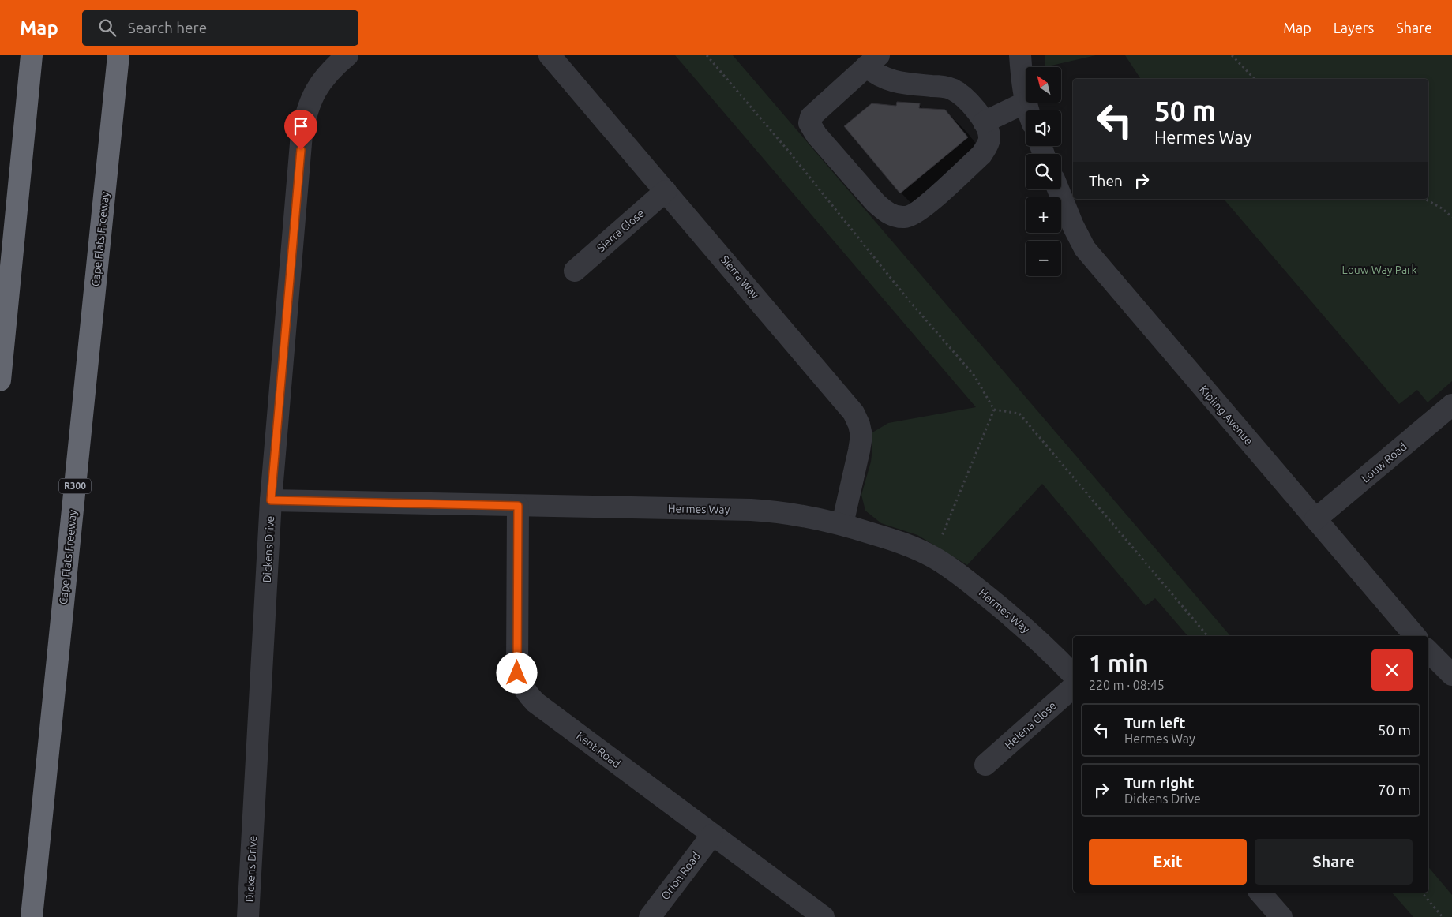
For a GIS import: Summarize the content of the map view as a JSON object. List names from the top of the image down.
{
  "streets": {
    "highway": ["Cape Flats Freeway", "R300"],
    "street": [
      "Sierra Close",
      "Sierra Way",
      "Kipling Avenue",
      "Louw Road",
      "Hermes Way",
      "Dickens Drive",
      "Helena Close",
      "Kent Road",
      "Orion Road"
    ]
  },
  "crossings": [
    ["Sierra Close", "Sierra Way"],
    ["Sierra Way", "Hermes Way"],
    ["Kipling Avenue", "Louw Road"],
    ["Hermes Way", "Dickens Drive"],
    ["Hermes Way", "Kent Road"],
    ["Kent Road", "Orion Road"]
  ],
  "parks": ["Louw Way Park"],
  "north": "top left",
  "page": {
    "header": "Map",
    "search": "Search here",
    "nav": ["Map", "Layers", "Share"],
    "map_buttons": ["+", "−"],
    "turn": ["50 m", "Hermes Way"],
    "then": "Then",
    "heading": ["1 min", "220 m · 08:45"],
    "list": [
      {
        "name": "Turn left",
        "note": "Hermes Way",
        "value": "50 m"
      },
      {
        "name": "Turn right",
        "note": "Dickens Drive",
        "value": "70 m"
      }
    ],
    "buttons": ["Exit", "Share"]
  }
}
